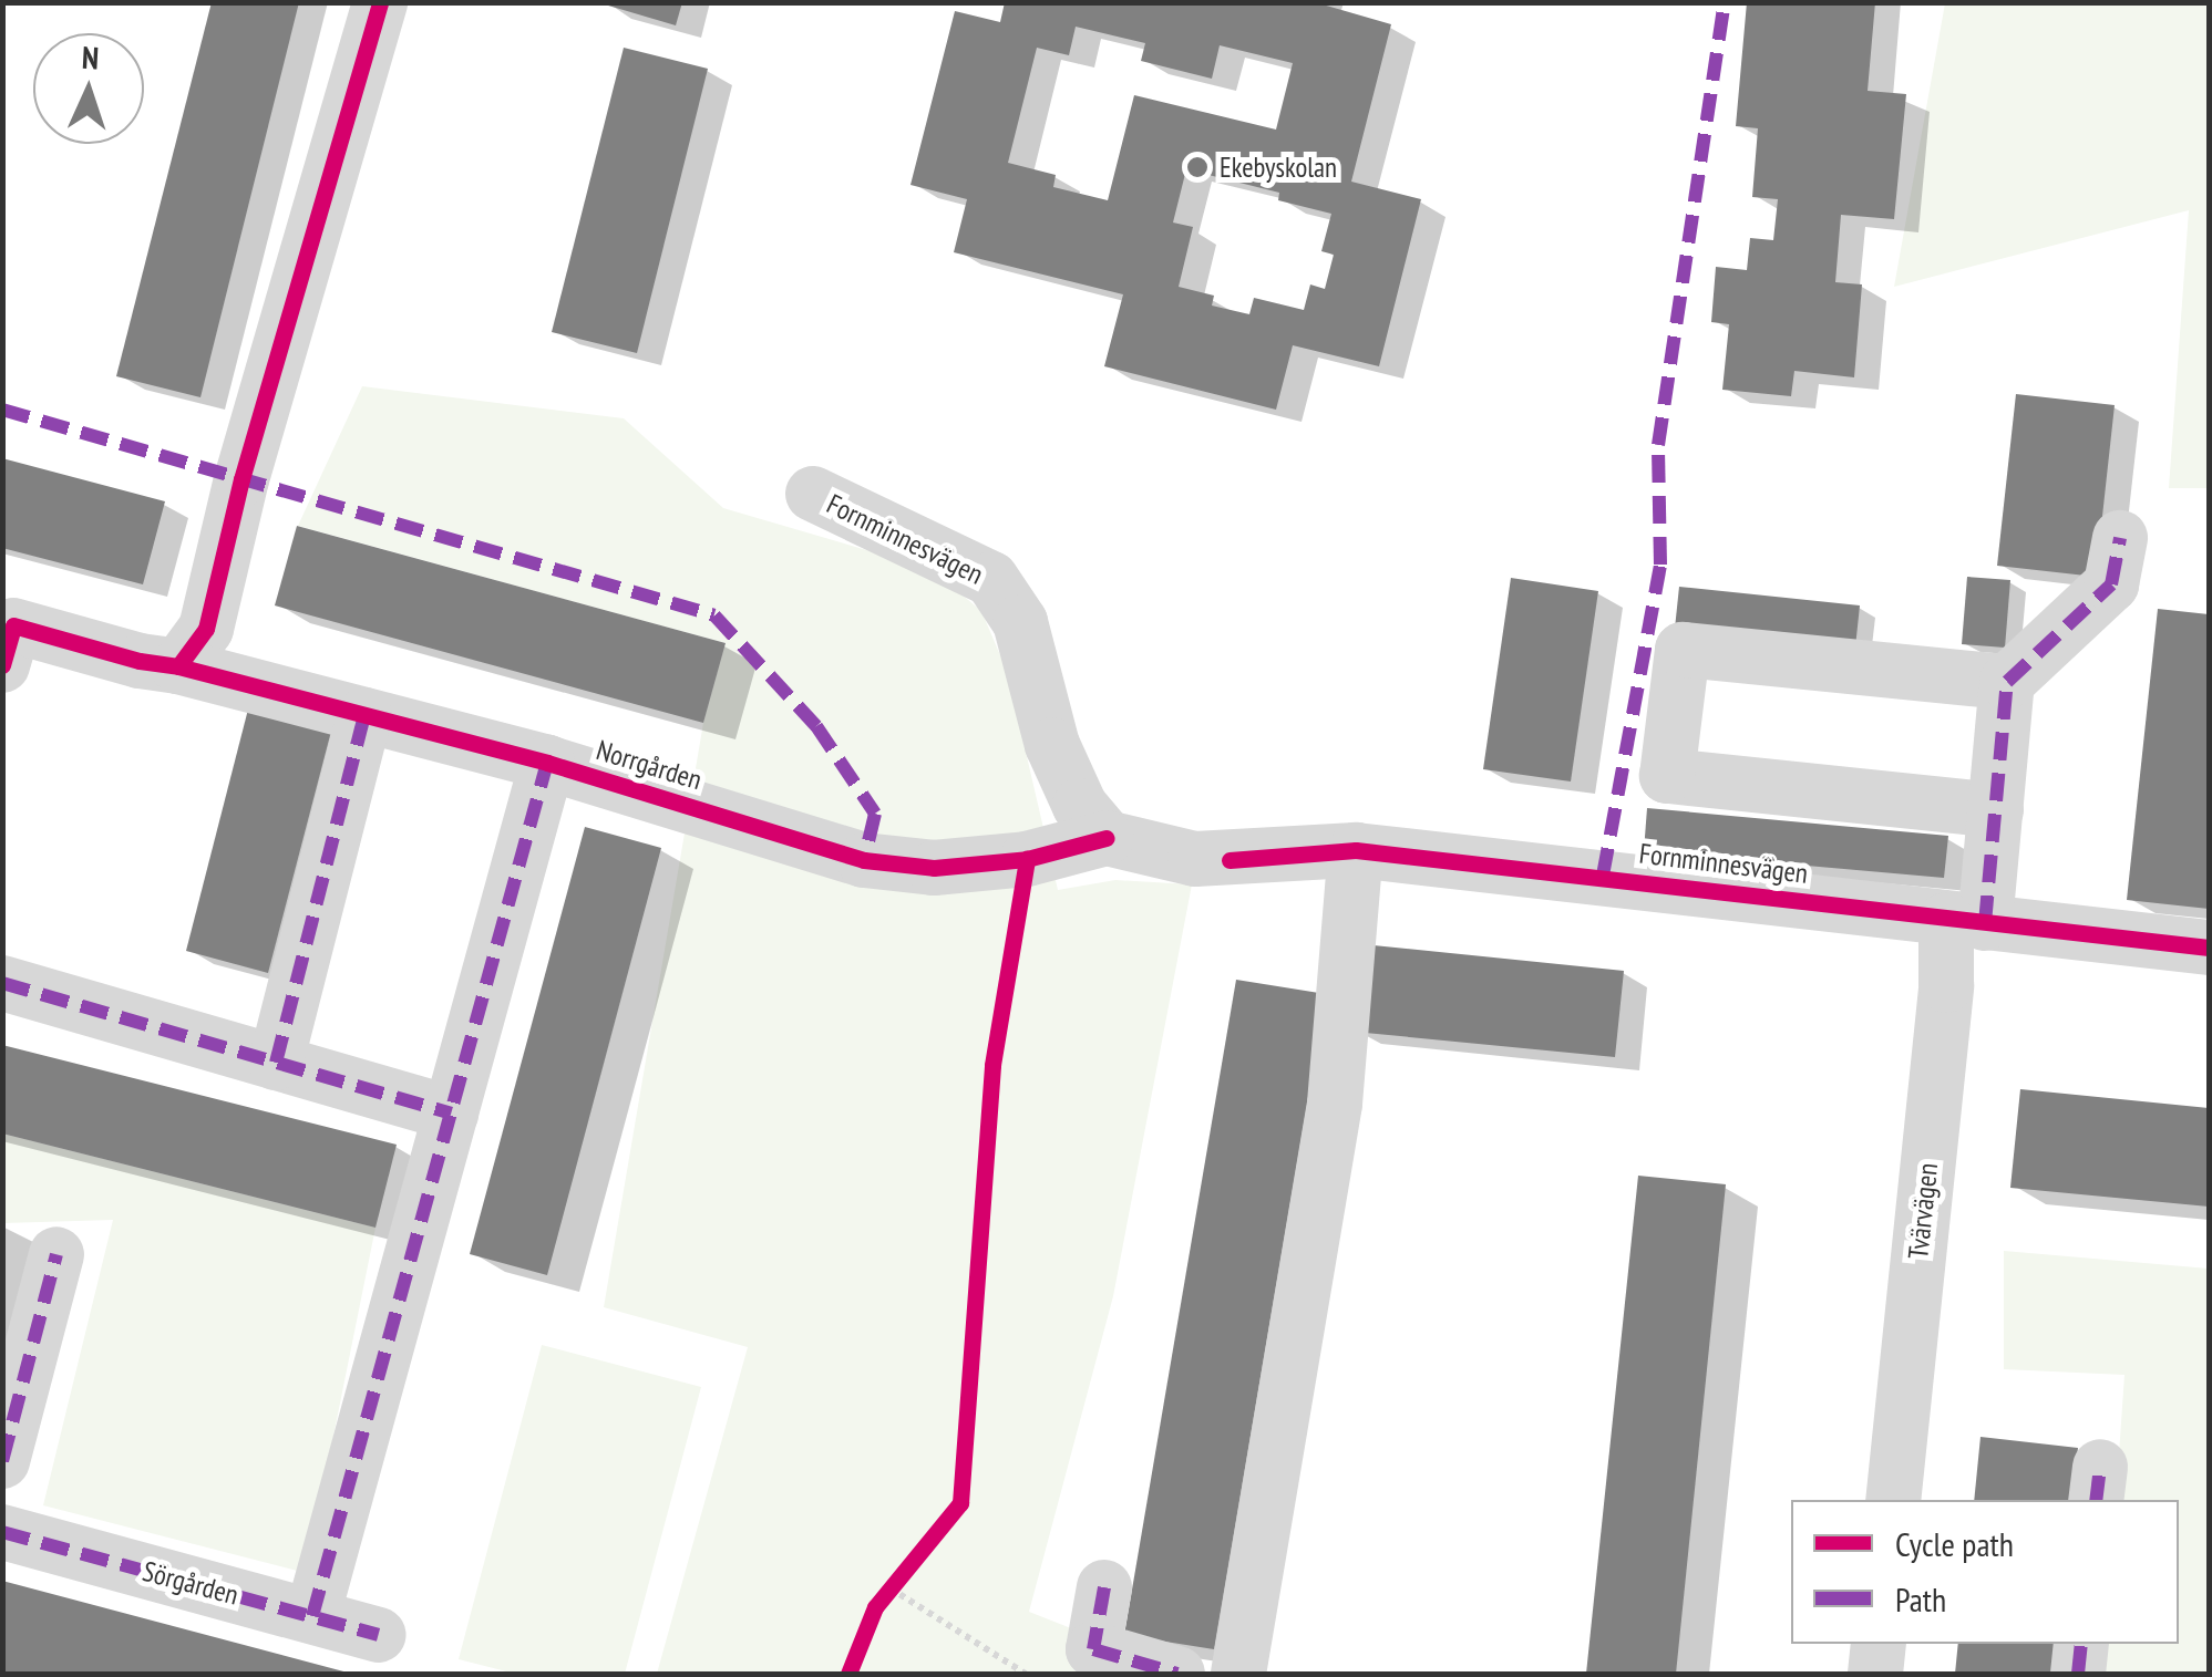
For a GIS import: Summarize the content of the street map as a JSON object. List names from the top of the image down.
{
  "streets": {
    "street": [
      "Fornminnesvägen",
      "Norrgården",
      "Tvärvägen",
      "Sörgården"
    ]
  },
  "crossings": [
    ["Fornminnesvägen", "Norrgården"],
    ["Fornminnesvägen", "Tvärvägen"]
  ],
  "places": ["Ekebyskolan"],
  "legend": ["Cycle path", "Path"],
  "north": "top"
}
